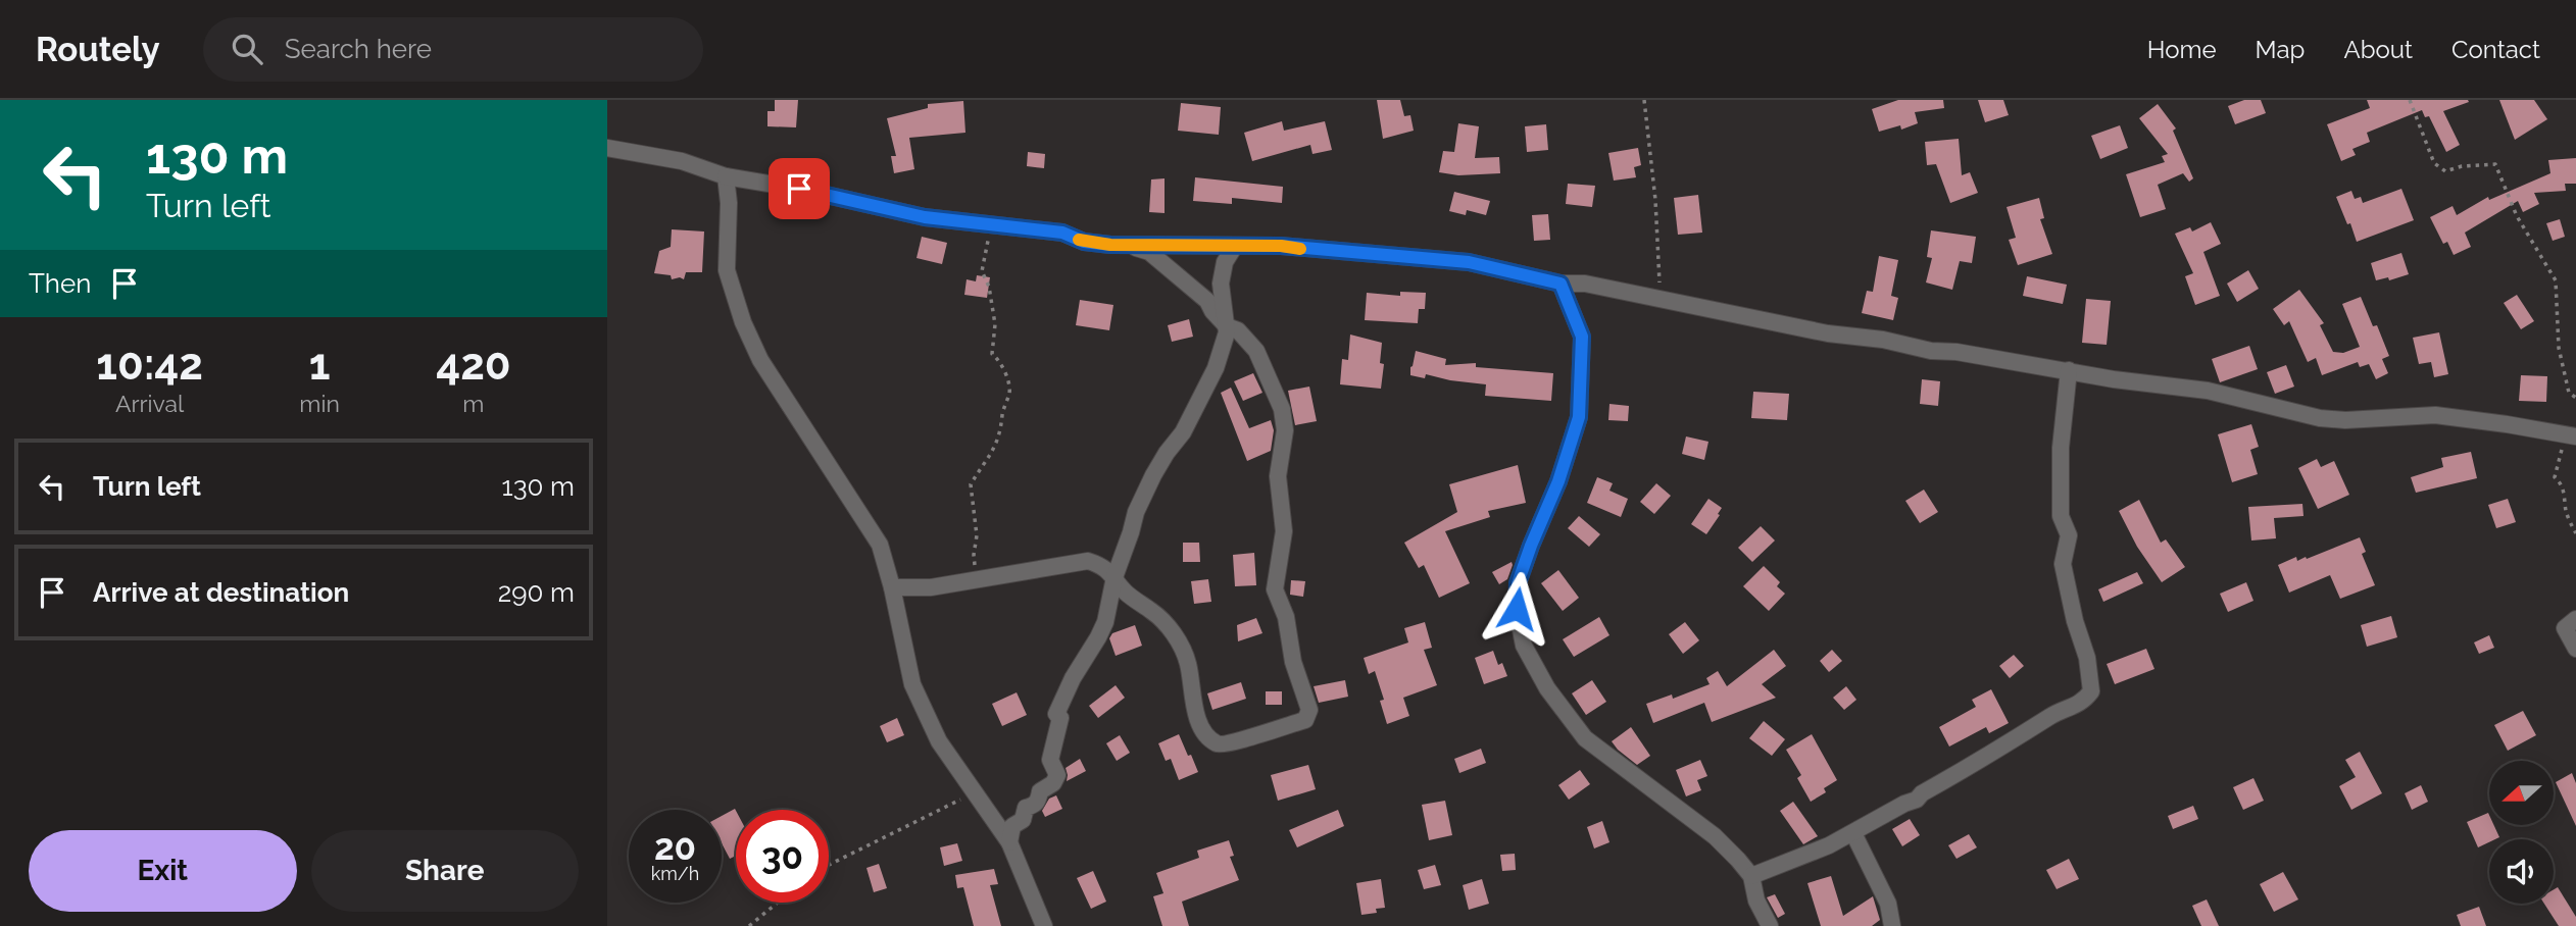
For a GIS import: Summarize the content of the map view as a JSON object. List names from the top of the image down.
{
  "north": "left",
  "page": {
    "header": "Routely",
    "search": "Search here",
    "nav": [
      "Home",
      "Map",
      "About",
      "Contact"
    ],
    "turn": ["130 m", "Turn left"],
    "then": "Then",
    "eta": [
      "10:42",
      "Arrival",
      "1",
      "min",
      "420",
      "m"
    ],
    "list": [
      {
        "name": "Turn left",
        "value": "130 m"
      },
      {
        "name": "Arrive at destination",
        "value": "290 m"
      }
    ],
    "speed": "20 km/h",
    "limit": "30",
    "buttons": ["Exit", "Share"]
  }
}
